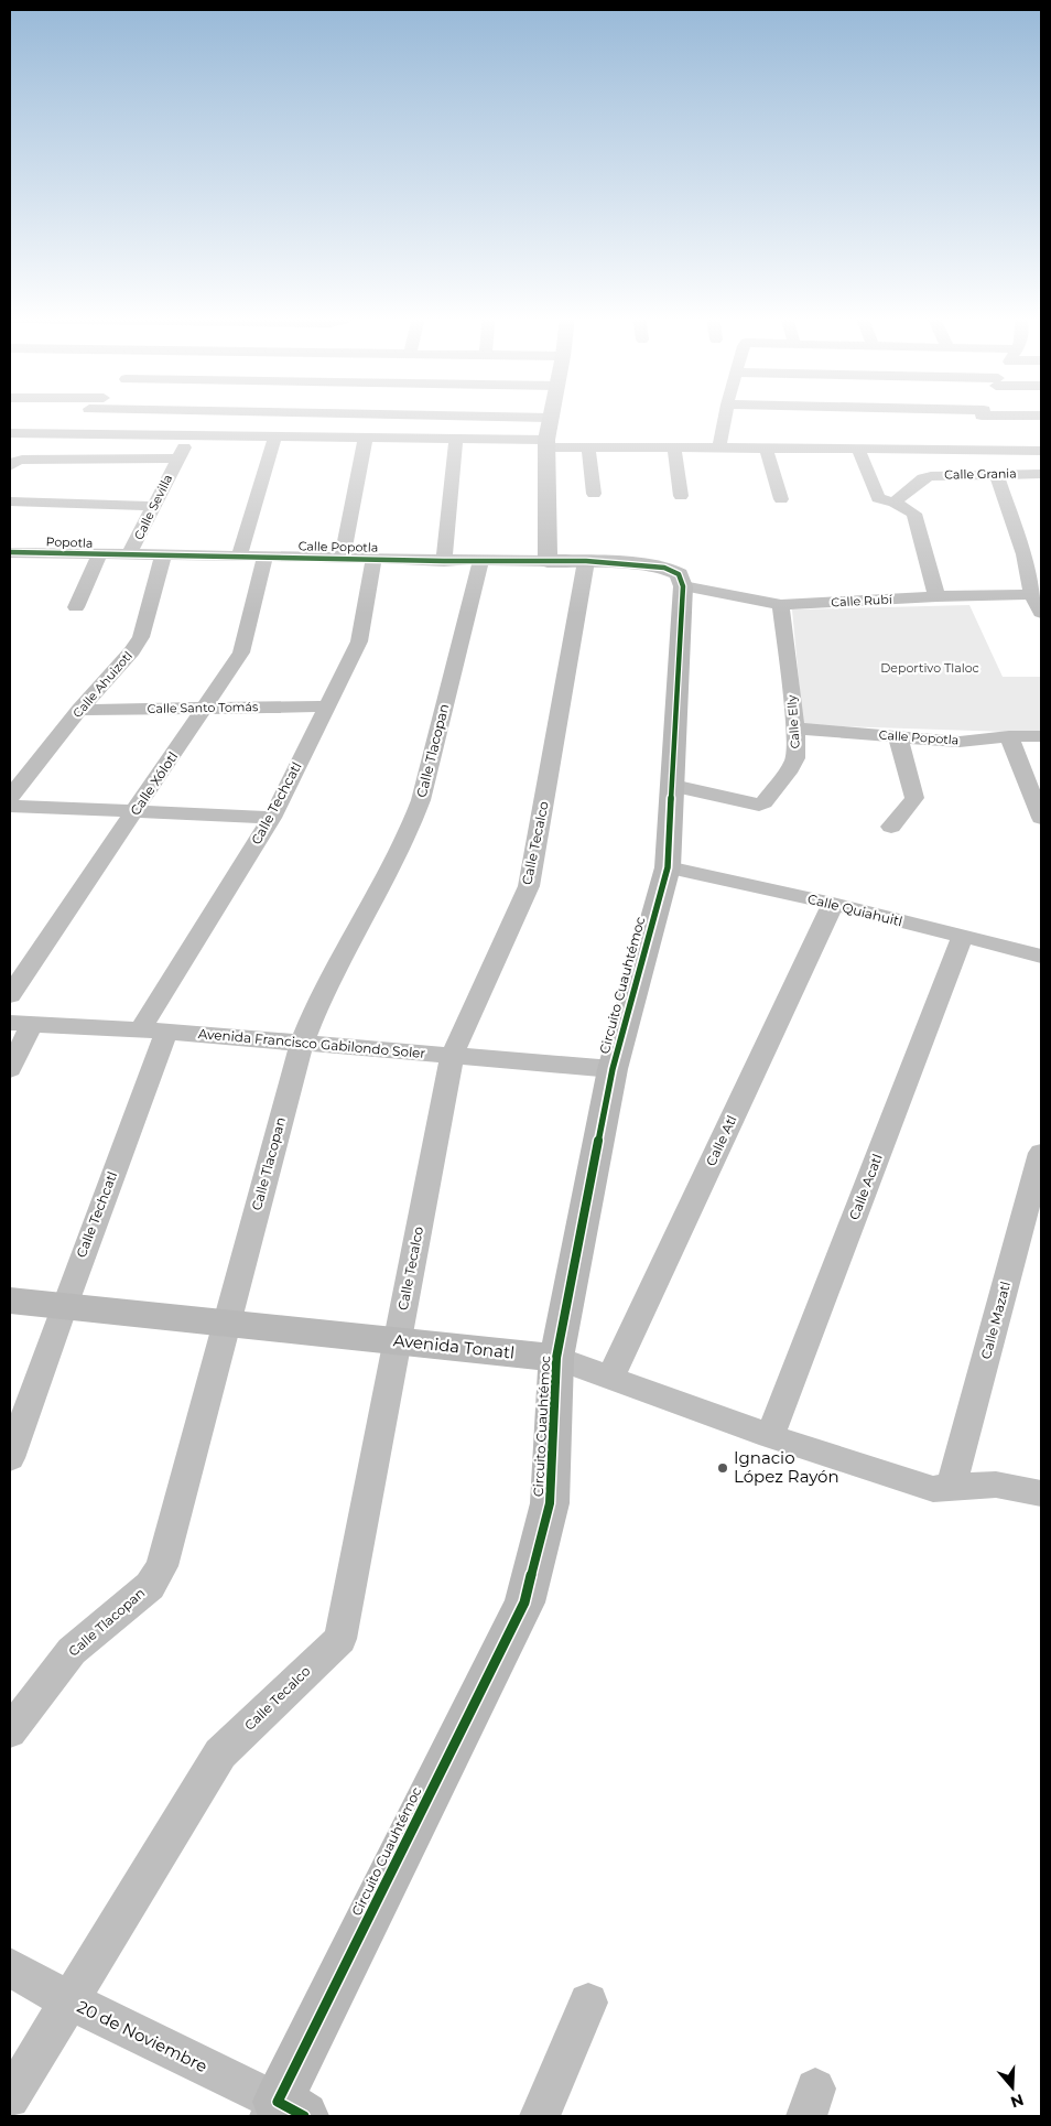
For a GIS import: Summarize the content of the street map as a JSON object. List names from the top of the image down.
{
  "streets": {
    "street": [
      "Calle Grania",
      "Calle Sevilla",
      "Popotla",
      "Calle Popotla",
      "Calle Rubí",
      "Calle Ahuizotl",
      "Calle Santo Tomás",
      "Calle Elly",
      "Calle Tlacopan",
      "Calle Xólotl",
      "Calle Techcatl",
      "Calle Tecalco",
      "Calle Quiahuitl",
      "Circuito Cuauhtémoc",
      "Avenida Francisco Gabilondo Soler",
      "Calle Atl",
      "Calle Acatl",
      "Calle Mazatl",
      "Avenida Tonatl",
      "20 de Noviembre"
    ]
  },
  "crossings": [
    ["Calle Sevilla", "Popotla"],
    ["Calle Sevilla", "Calle Popotla"],
    ["Popotla", "Calle Popotla"],
    ["Calle Popotla", "Calle Ahuizotl"],
    ["Calle Popotla", "Calle Elly"],
    ["Calle Popotla", "Calle Tlacopan"],
    ["Calle Popotla", "Calle Xólotl"],
    ["Calle Popotla", "Calle Techcatl"],
    ["Calle Rubí", "Calle Elly"],
    ["Calle Rubí", "Circuito Cuauhtémoc"],
    ["Calle Ahuizotl", "Calle Santo Tomás"],
    ["Calle Santo Tomás", "Calle Xólotl"],
    ["Calle Santo Tomás", "Calle Techcatl"],
    ["Calle Elly", "Circuito Cuauhtémoc"],
    ["Calle Tlacopan", "Avenida Francisco Gabilondo Soler"],
    ["Calle Tlacopan", "Avenida Tonatl"],
    ["Calle Techcatl", "Avenida Francisco Gabilondo Soler"],
    ["Calle Techcatl", "Avenida Tonatl"],
    ["Calle Tecalco", "Avenida Francisco Gabilondo Soler"],
    ["Calle Tecalco", "Avenida Tonatl"],
    ["Calle Tecalco", "20 de Noviembre"],
    ["Calle Quiahuitl", "Circuito Cuauhtémoc"],
    ["Calle Quiahuitl", "Calle Atl"],
    ["Calle Quiahuitl", "Calle Acatl"],
    ["Circuito Cuauhtémoc", "Avenida Francisco Gabilondo Soler"],
    ["Circuito Cuauhtémoc", "Avenida Tonatl"],
    ["Circuito Cuauhtémoc", "20 de Noviembre"],
    ["Calle Atl", "Avenida Tonatl"],
    ["Calle Acatl", "Avenida Tonatl"],
    ["Calle Mazatl", "Avenida Tonatl"]
  ],
  "parks": ["Deportivo Tlaloc"],
  "places": ["Ignacio López Rayón"],
  "north": "bottom"
}
